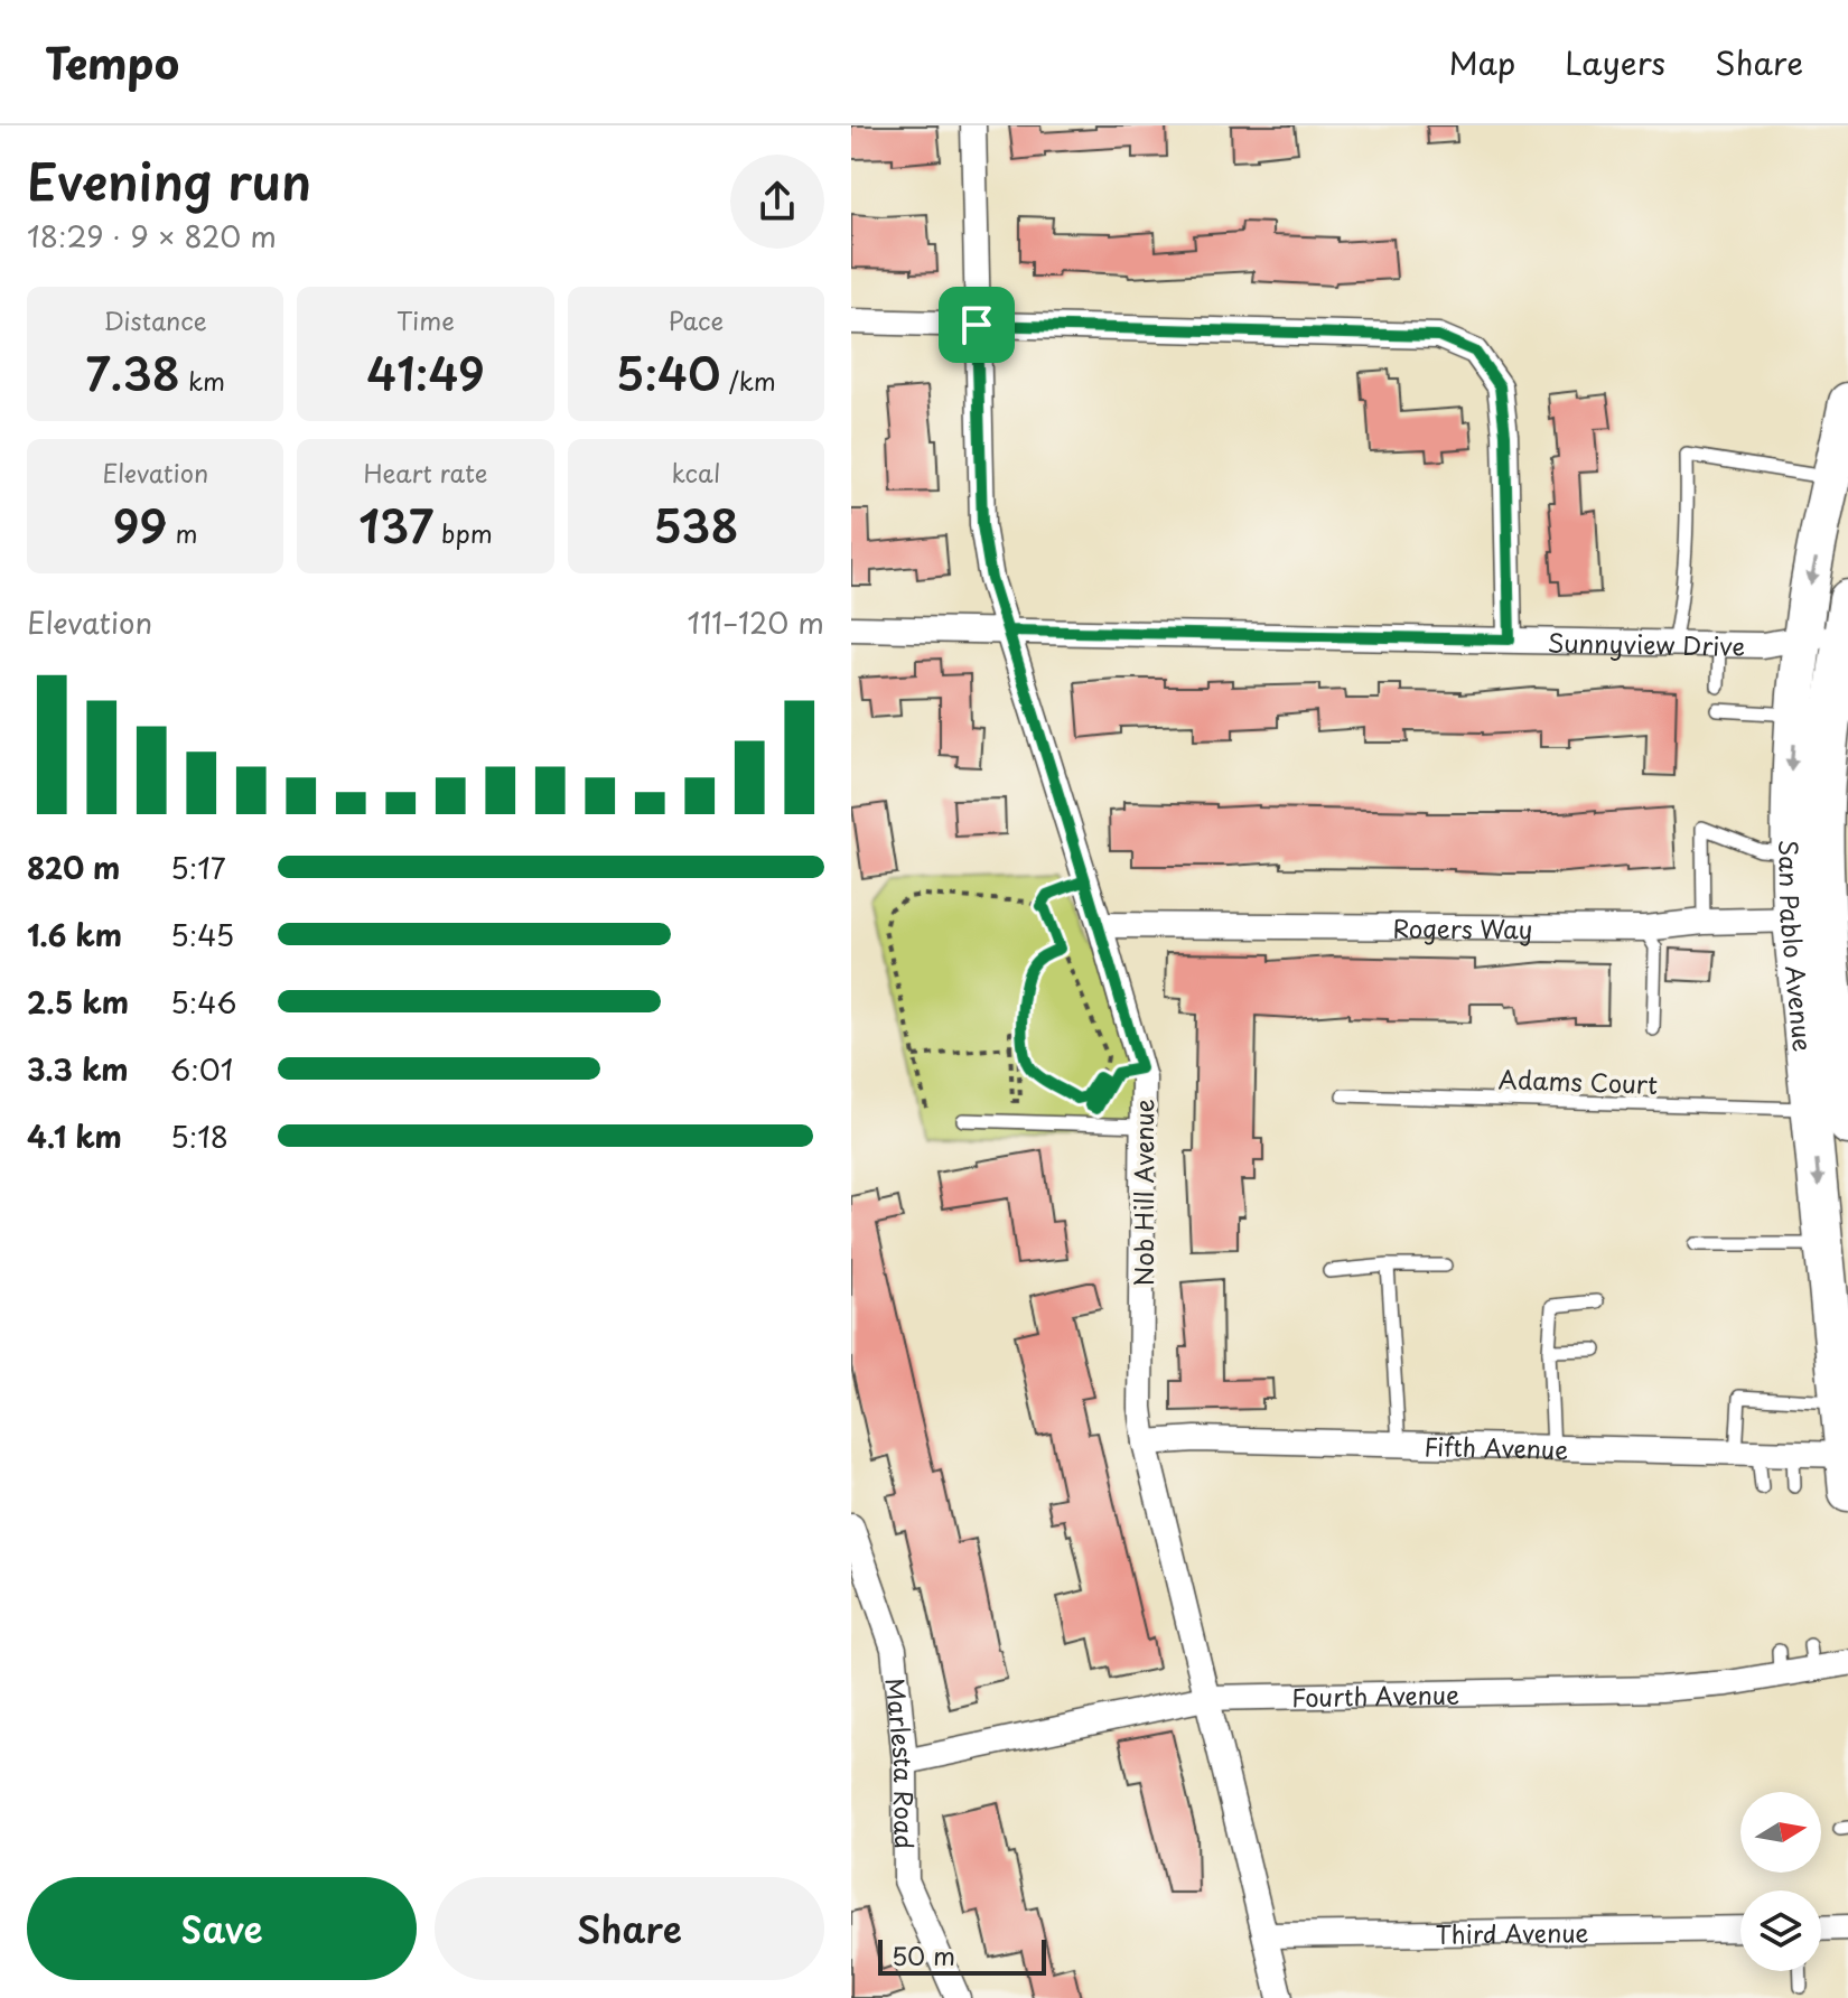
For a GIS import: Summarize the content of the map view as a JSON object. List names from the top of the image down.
{
  "streets": {
    "main road": ["San Pablo Avenue"],
    "street": [
      "Sunnyview Drive",
      "Rogers Way",
      "Nob Hill Avenue",
      "Fifth Avenue",
      "Fourth Avenue",
      "Marlesta Road",
      "Third Avenue"
    ],
    "lane": ["Adams Court"]
  },
  "crossings": [
    ["Sunnyview Drive", "San Pablo Avenue"],
    ["Sunnyview Drive", "Nob Hill Avenue"],
    ["Rogers Way", "San Pablo Avenue"],
    ["Rogers Way", "Nob Hill Avenue"],
    ["San Pablo Avenue", "Adams Court"],
    ["San Pablo Avenue", "Fifth Avenue"],
    ["Nob Hill Avenue", "Fifth Avenue"],
    ["Nob Hill Avenue", "Fourth Avenue"],
    ["Nob Hill Avenue", "Third Avenue"],
    ["Fourth Avenue", "Marlesta Road"]
  ],
  "scale_bar": "50 m",
  "north": "right",
  "page": {
    "header": "Tempo",
    "nav": ["Map", "Layers", "Share"],
    "heading": ["Evening run", "18:29 · 9 × 820 m"],
    "stats": [
      ["Distance", "7.38 km"],
      ["Time", "41:49"],
      ["Pace", "5:40 /km"],
      ["Elevation", "99 m"],
      ["Heart rate", "137 bpm"],
      ["kcal", "538"]
    ],
    "chart": ["Elevation", "111–120 m"],
    "list": [
      {
        "name": "820 m",
        "note": "5:17"
      },
      {
        "name": "1.6 km",
        "note": "5:45"
      },
      {
        "name": "2.5 km",
        "note": "5:46"
      },
      {
        "name": "3.3 km",
        "note": "6:01"
      },
      {
        "name": "4.1 km",
        "note": "5:18"
      }
    ],
    "buttons": ["Save", "Share"],
    "scale": "50 m"
  }
}
